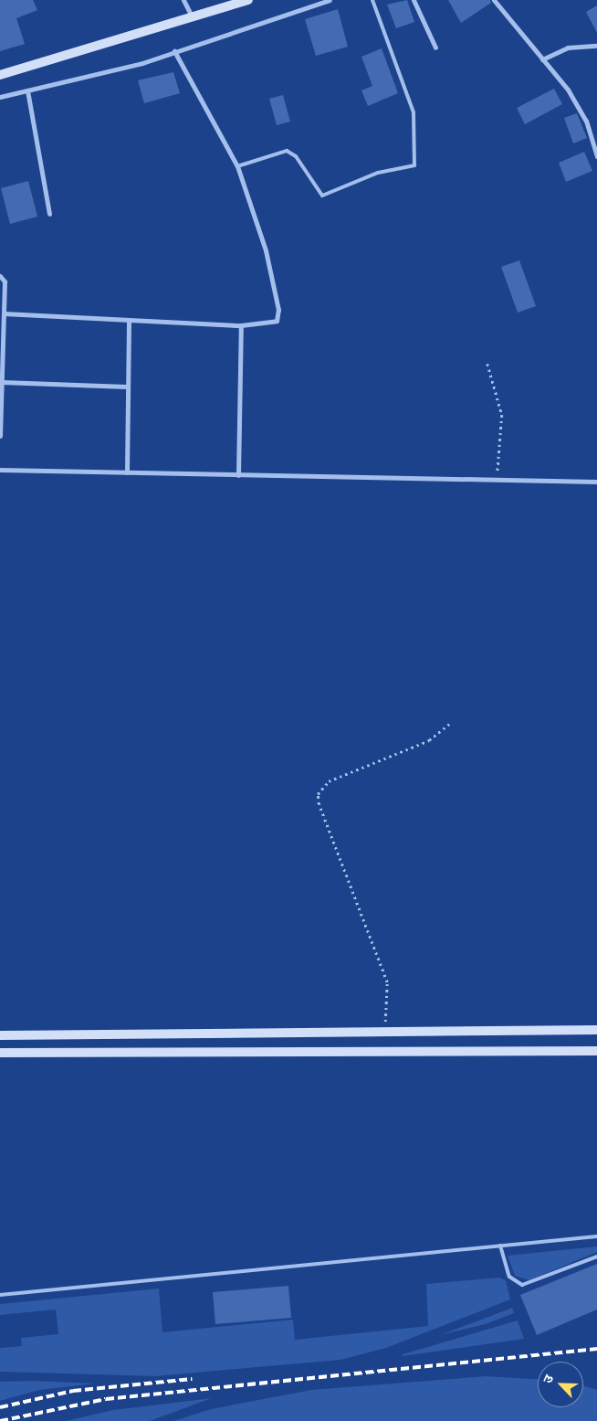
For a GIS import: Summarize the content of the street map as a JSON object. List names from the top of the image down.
{
  "north": "top left"
}
